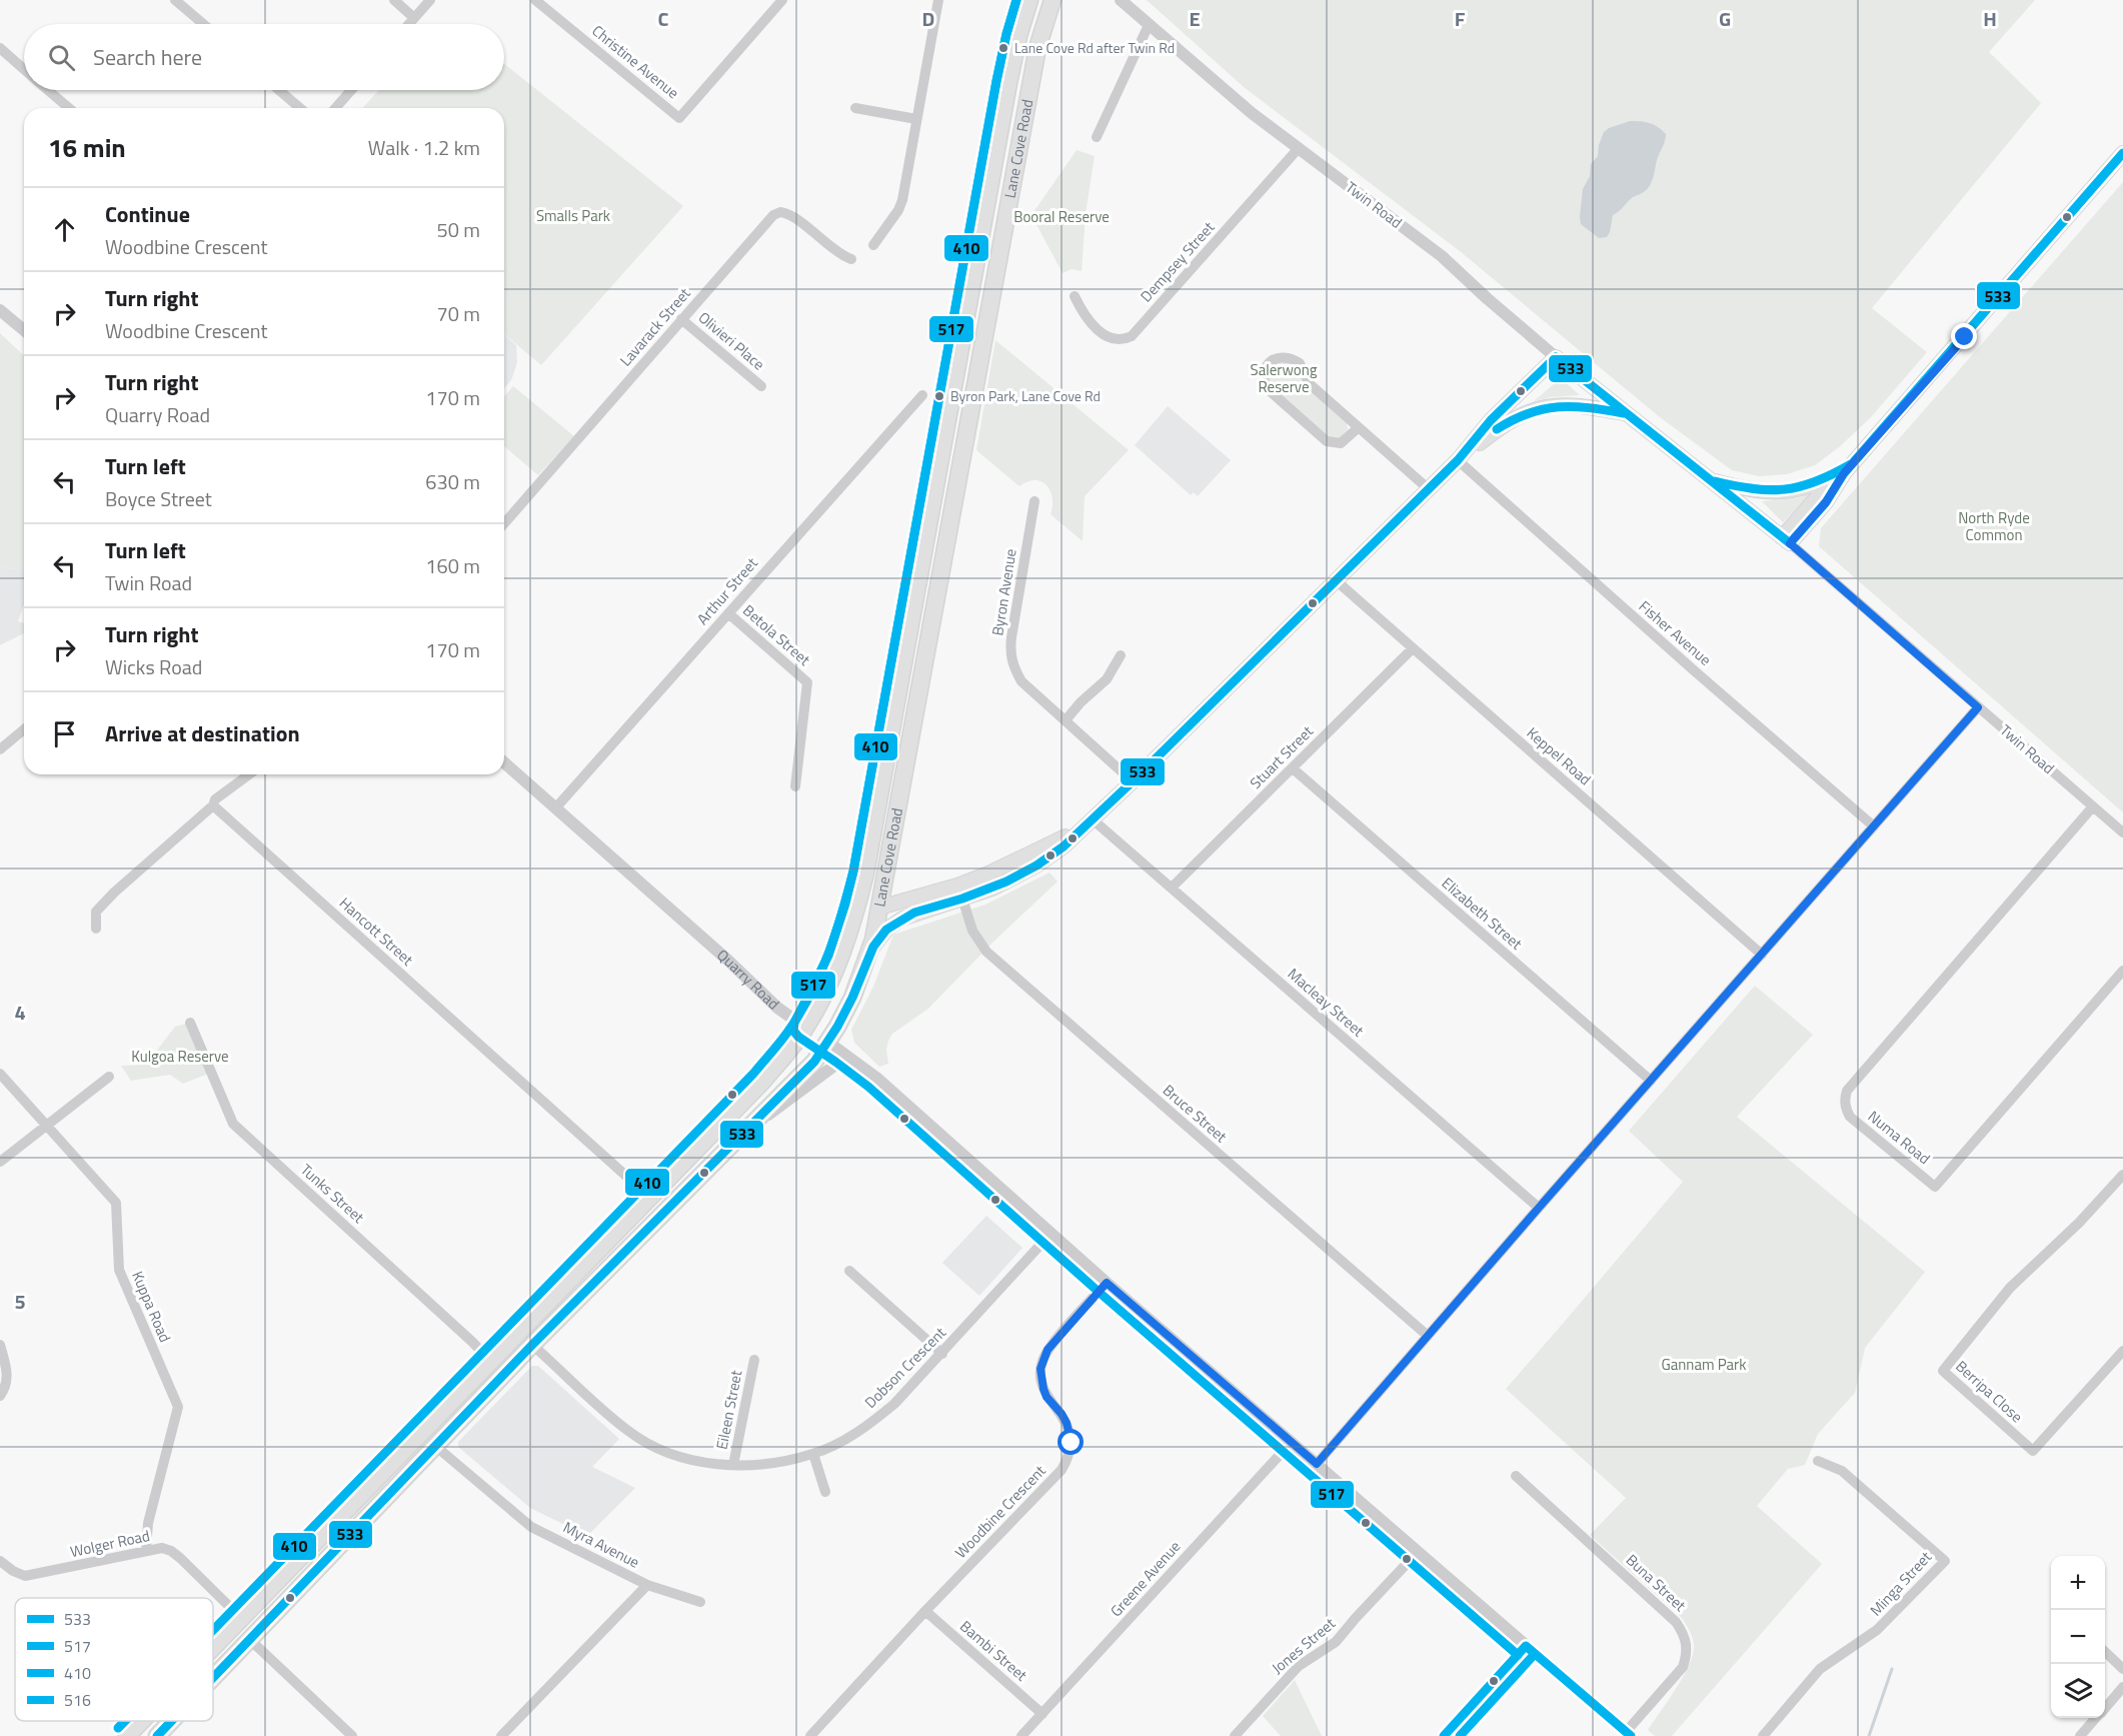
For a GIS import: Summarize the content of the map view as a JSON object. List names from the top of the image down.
{
  "streets": {
    "highway": ["Lane Cove Road", "Quarry Road"],
    "main road": ["Twin Road"],
    "street": [
      "Christine Avenue",
      "Dempsey Street",
      "Lavarack Street",
      "Olivieri Place",
      "Arthur Street",
      "Byron Avenue",
      "Fisher Avenue",
      "Betola Street",
      "Keppel Road",
      "Stuart Street",
      "Elizabeth Street",
      "Hancott Street",
      "Macleay Street",
      "Bruce Street",
      "Numa Road",
      "Tunks Street",
      "Kuppa Road",
      "Dobson Crescent",
      "Berripa Close",
      "Eileen Street",
      "Woodbine Crescent",
      "Wolger Road",
      "Myra Avenue",
      "Greene Avenue",
      "Buna Street",
      "Minga Street",
      "Jones Street",
      "Bambi Street"
    ]
  },
  "crossings": [
    ["Lane Cove Road", "Hancott Street"],
    ["Lane Cove Road", "Quarry Road"],
    ["Lane Cove Road", "Tunks Street"],
    ["Lane Cove Road", "Dobson Crescent"],
    ["Lane Cove Road", "Wolger Road"],
    ["Lane Cove Road", "Myra Avenue"],
    ["Twin Road", "Dempsey Street"],
    ["Twin Road", "Numa Road"],
    ["Lavarack Street", "Olivieri Place"],
    ["Arthur Street", "Betola Street"],
    ["Arthur Street", "Quarry Road"],
    ["Keppel Road", "Stuart Street"],
    ["Stuart Street", "Elizabeth Street"],
    ["Stuart Street", "Macleay Street"],
    ["Quarry Road", "Dobson Crescent"],
    ["Quarry Road", "Woodbine Crescent"],
    ["Quarry Road", "Greene Avenue"],
    ["Quarry Road", "Buna Street"],
    ["Quarry Road", "Jones Street"],
    ["Kuppa Road", "Wolger Road"],
    ["Dobson Crescent", "Eileen Street"],
    ["Woodbine Crescent", "Bambi Street"],
    ["Greene Avenue", "Bambi Street"]
  ],
  "parks": [
    "Smalls Park",
    "Booral Reserve",
    "Salerwong Reserve",
    "North Ryde Common",
    "Kulgoa Reserve",
    "Gannam Park"
  ],
  "places": ["Lane Cove Rd after Twin Rd", "Byron Park, Lane Cove Rd"],
  "lines": [
    "transit line 517",
    "transit line 410",
    "transit line 533",
    "transit line 516"
  ],
  "legend": [
    "533",
    "517",
    "410",
    "516"
  ],
  "page": {
    "search": "Search here",
    "heading": ["16 min", "Walk · 1.2 km"],
    "list": [
      ["Continue", "Woodbine Crescent", "50 m"],
      ["Turn right", "Woodbine Crescent", "70 m"],
      ["Turn right", "Quarry Road", "170 m"],
      ["Turn left", "Boyce Street", "630 m"],
      ["Turn left", "Twin Road", "160 m"],
      ["Turn right", "Wicks Road", "170 m"],
      "Arrive at destination"
    ],
    "map_buttons": ["+", "−"]
  },
  "grid": {
    "columns": [
      "C",
      "D",
      "E",
      "F",
      "G",
      "H"
    ],
    "rows": ["4", "5"]
  }
}
